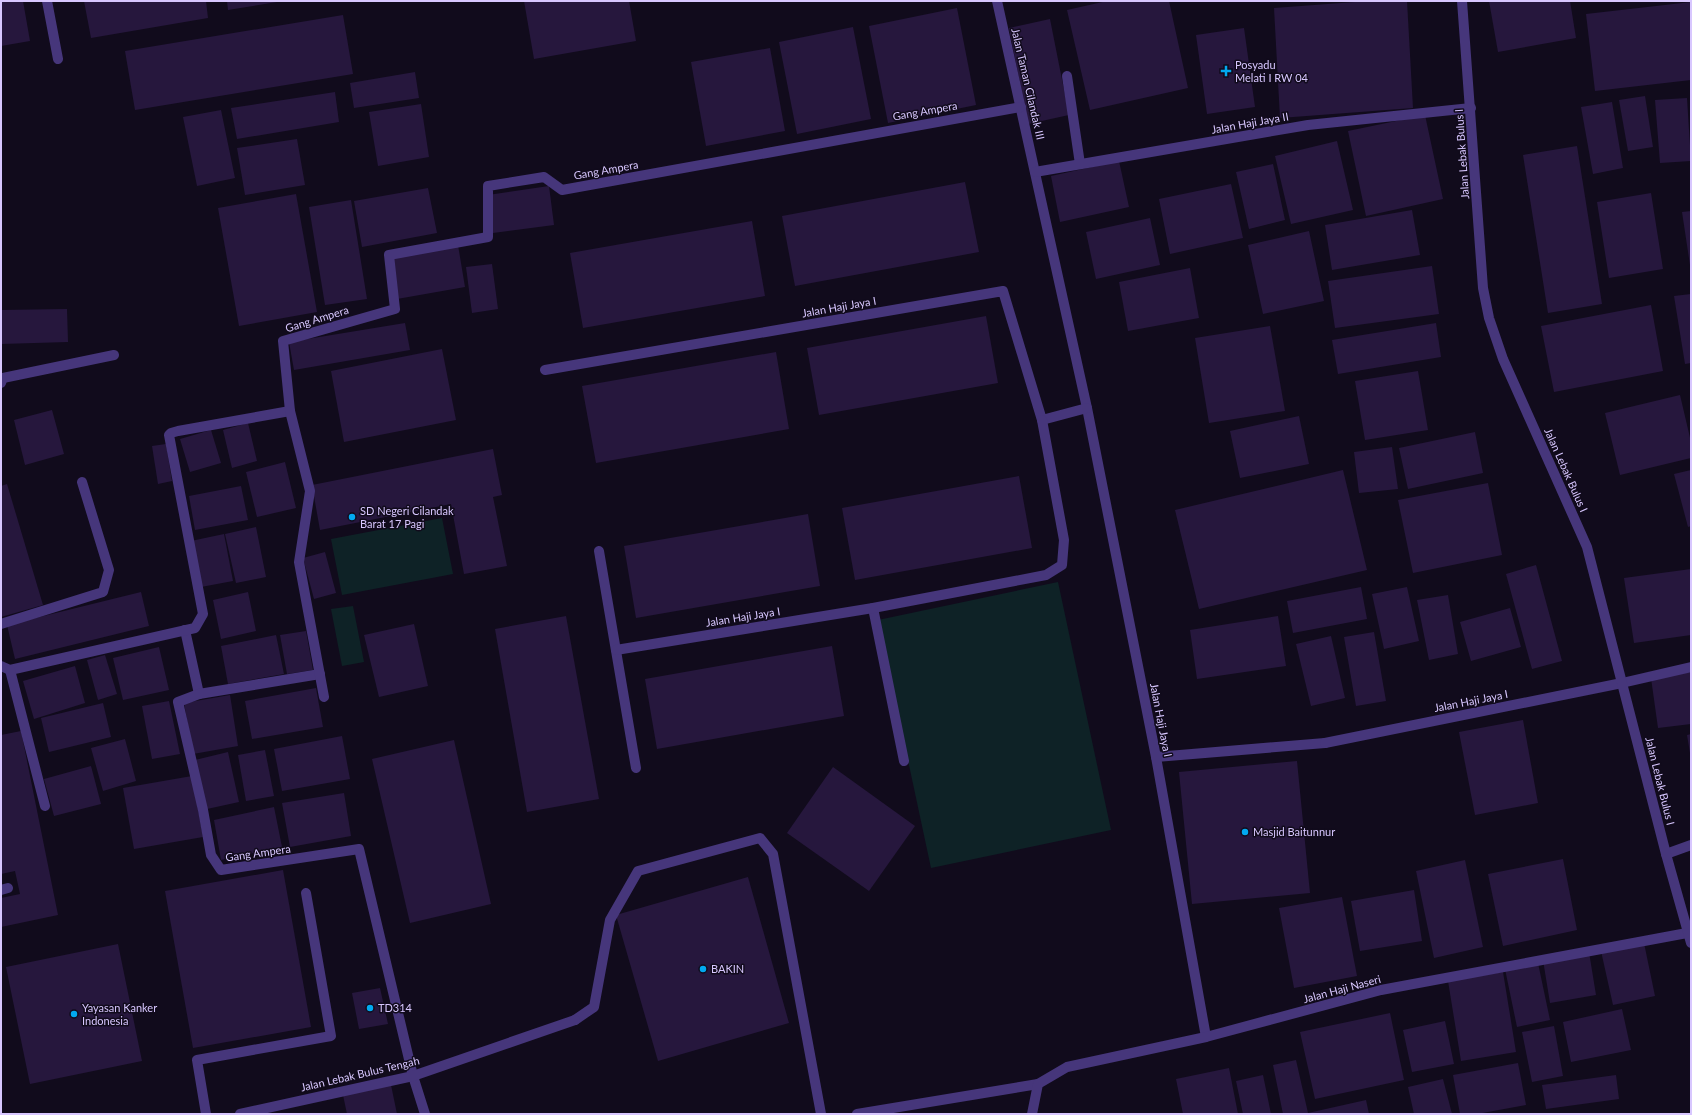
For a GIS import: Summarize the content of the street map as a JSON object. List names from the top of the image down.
{
  "streets": {
    "street": [
      "Jalan Taman Cilandak III",
      "Gang Ampera",
      "Jalan Haji Jaya II",
      "Jalan Lebak Bulus I",
      "Jalan Haji Jaya I",
      "Jalan Haji Naseri",
      "Jalan Lebak Bulus Tengah"
    ]
  },
  "crossings": [
    ["Jalan Taman Cilandak III", "Gang Ampera"],
    ["Jalan Taman Cilandak III", "Jalan Haji Jaya II"],
    ["Jalan Taman Cilandak III", "Jalan Haji Jaya I"],
    ["Gang Ampera", "Jalan Lebak Bulus Tengah"],
    ["Jalan Haji Jaya II", "Jalan Lebak Bulus I"],
    ["Jalan Haji Jaya II", "Jalan Haji Jaya I"],
    ["Jalan Lebak Bulus I", "Jalan Haji Jaya I"],
    ["Jalan Lebak Bulus I", "Jalan Haji Naseri"],
    ["Jalan Haji Jaya I", "Jalan Haji Naseri"]
  ],
  "places": {
    "health": ["Posyadu Melati I RW 04"],
    "other": [
      "SD Negeri Cilandak Barat 17 Pagi",
      "Masjid Baitunnur",
      "BAKIN",
      "TD314",
      "Yayasan Kanker Indonesia"
    ]
  }
}
